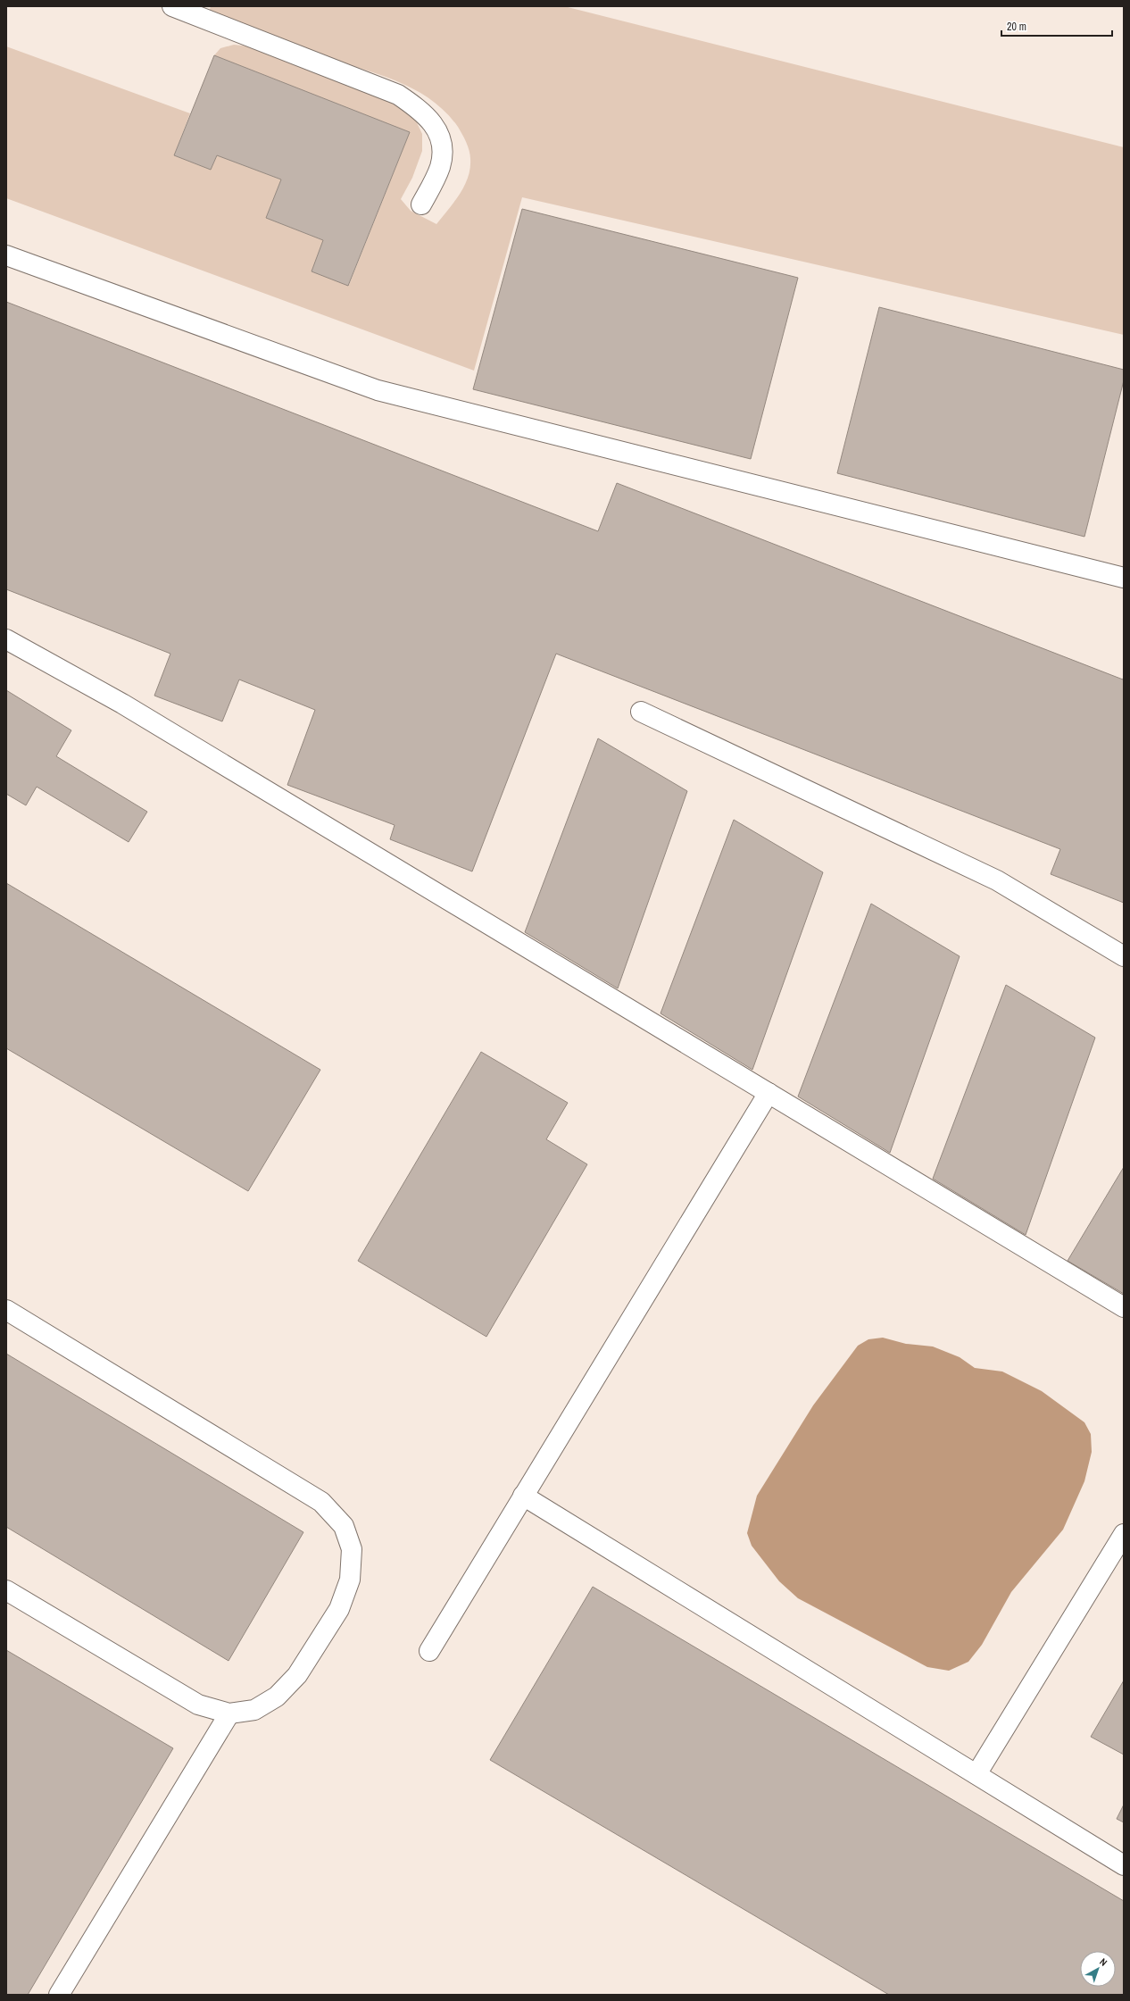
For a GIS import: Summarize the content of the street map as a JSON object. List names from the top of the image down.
{
  "scale_bar": "20 m",
  "north": "top right"
}
